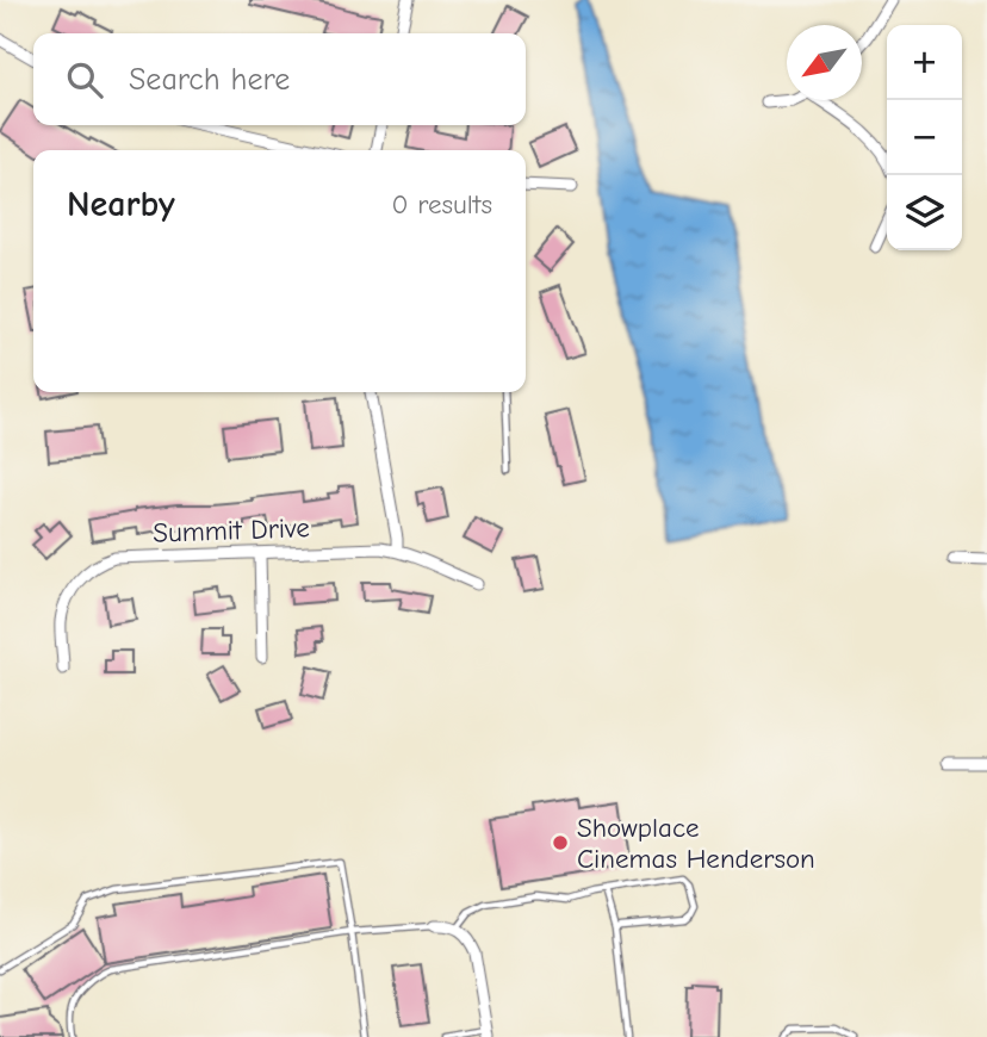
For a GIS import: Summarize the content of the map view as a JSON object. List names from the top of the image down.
{
  "streets": {
    "street": ["Summit Drive"]
  },
  "places": ["Showplace Cinemas Henderson"],
  "north": "bottom left",
  "page": {
    "map_buttons": ["+", "−"],
    "search": "Search here",
    "heading": ["Nearby", "0 results"]
  }
}
